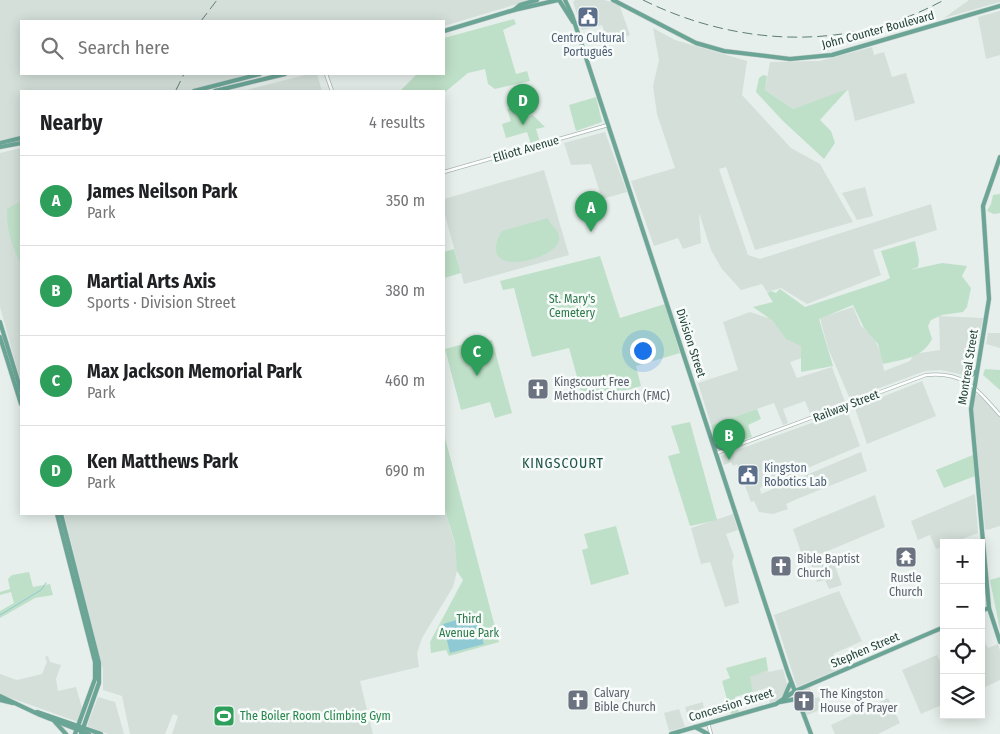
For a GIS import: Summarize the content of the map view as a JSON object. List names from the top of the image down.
{
  "streets": {
    "main road": [
      "John Counter Boulevard",
      "Division Street",
      "Montreal Street",
      "Stephen Street",
      "Concession Street"
    ],
    "street": ["Elliott Avenue", "Railway Street"]
  },
  "crossings": [
    ["Elliott Avenue", "Division Street"],
    ["Division Street", "Railway Street"],
    ["Division Street", "Stephen Street"],
    ["Division Street", "Concession Street"],
    ["Montreal Street", "Railway Street"],
    ["Stephen Street", "Concession Street"]
  ],
  "districts": ["KINGSCOURT"],
  "parks": ["St. Mary's Cemetery", "Third Avenue Park"],
  "places": {
    "public building": ["Centro Cultural Português", "Kingston Robotics Lab"],
    "church": [
      "Kingscourt Free Methodist Church (FMC)",
      "Bible Baptist Church",
      "Calvary Bible Church",
      "The Kingston House of Prayer"
    ],
    "temple": ["Rustle Church"],
    "sports": ["The Boiler Room Climbing Gym"]
  },
  "page": {
    "search": "Search here",
    "pins": [
      "D",
      "A",
      "C",
      "B"
    ],
    "heading": ["Nearby", "4 results"],
    "list": [
      {
        "mark": "A",
        "name": "James Neilson Park",
        "note": "Park",
        "value": "350 m"
      },
      {
        "mark": "B",
        "name": "Martial Arts Axis",
        "note": "Sports · Division Street",
        "value": "380 m"
      },
      {
        "mark": "C",
        "name": "Max Jackson Memorial Park",
        "note": "Park",
        "value": "460 m"
      },
      {
        "mark": "D",
        "name": "Ken Matthews Park",
        "note": "Park",
        "value": "690 m"
      }
    ],
    "map_buttons": ["+", "−"]
  }
}
